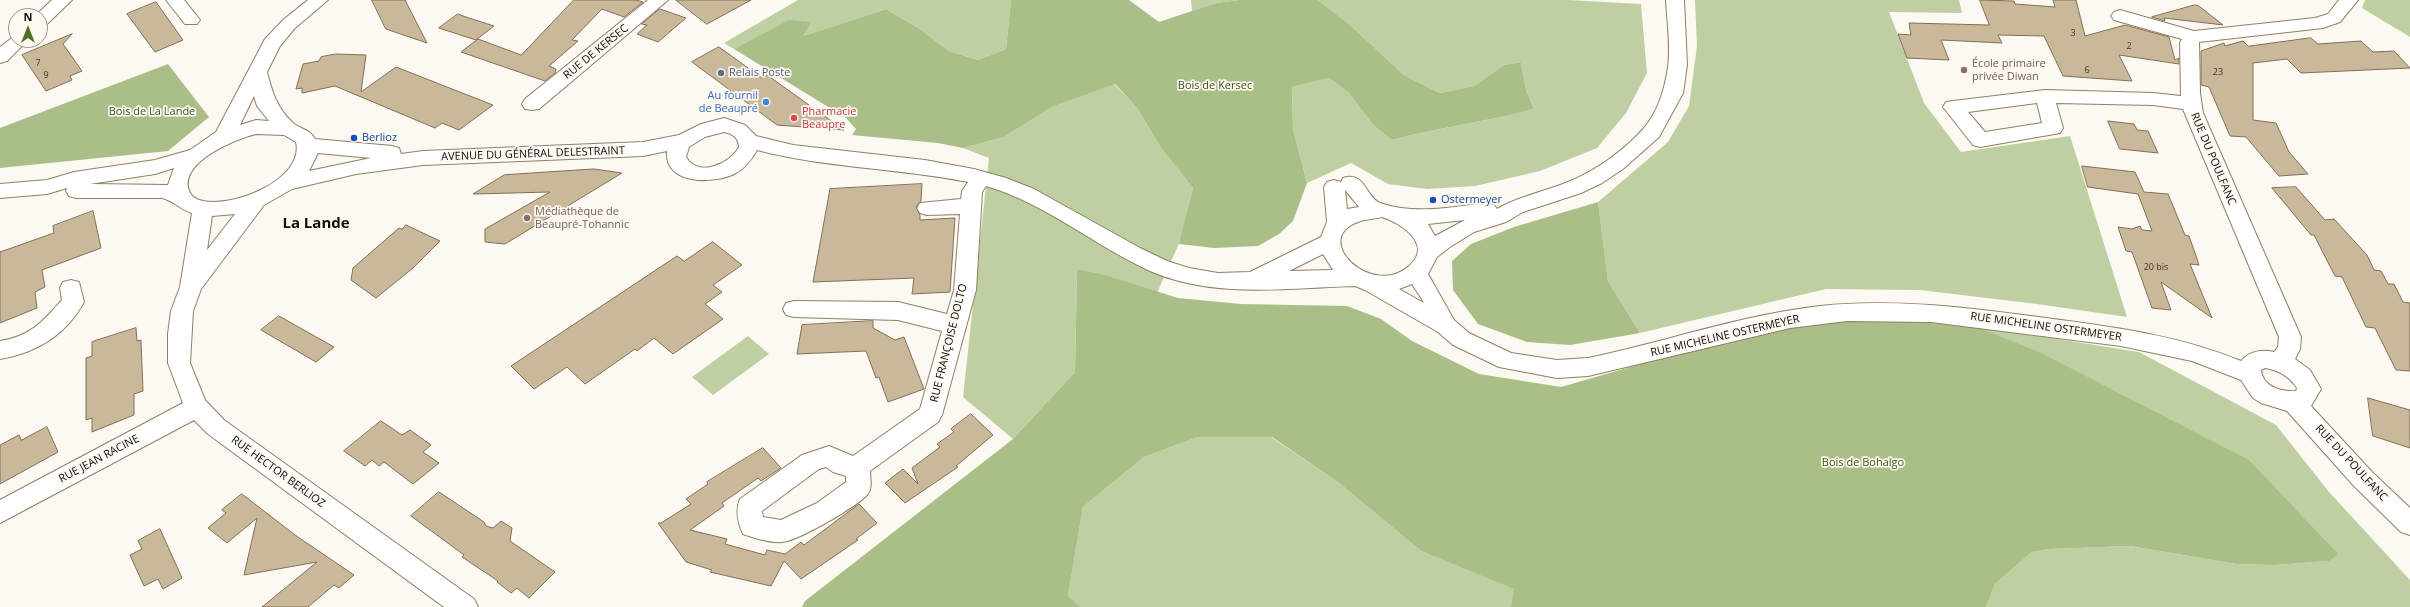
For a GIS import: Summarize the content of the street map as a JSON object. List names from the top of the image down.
{
  "streets": {
    "street": [
      "RUE DE KERSEC",
      "AVENUE DU GÉNÉRAL DELESTRAINT",
      "RUE DU POULFANC",
      "RUE MICHELINE OSTERMEYER",
      "RUE FRANÇOISE DOLTO",
      "RUE JEAN RACINE",
      "RUE HECTOR BERLIOZ"
    ]
  },
  "crossings": [
    ["RUE JEAN RACINE", "RUE HECTOR BERLIOZ"]
  ],
  "districts": ["La Lande"],
  "parks": ["Bois de Kersec", "Bois de La Lande", "Bois de Bohalgo"],
  "places": [
    "École primaire privée Diwan",
    "Relais Poste",
    "Au fournil de Beaupré",
    "Pharmacie Beaupre",
    "Berlioz",
    "Ostermeyer",
    "Médiathèque de Beaupré-Tohannic"
  ],
  "house_numbers": [
    "3",
    "2",
    "7",
    "6",
    "23",
    "9",
    "20 bis"
  ],
  "north": "top"
}
